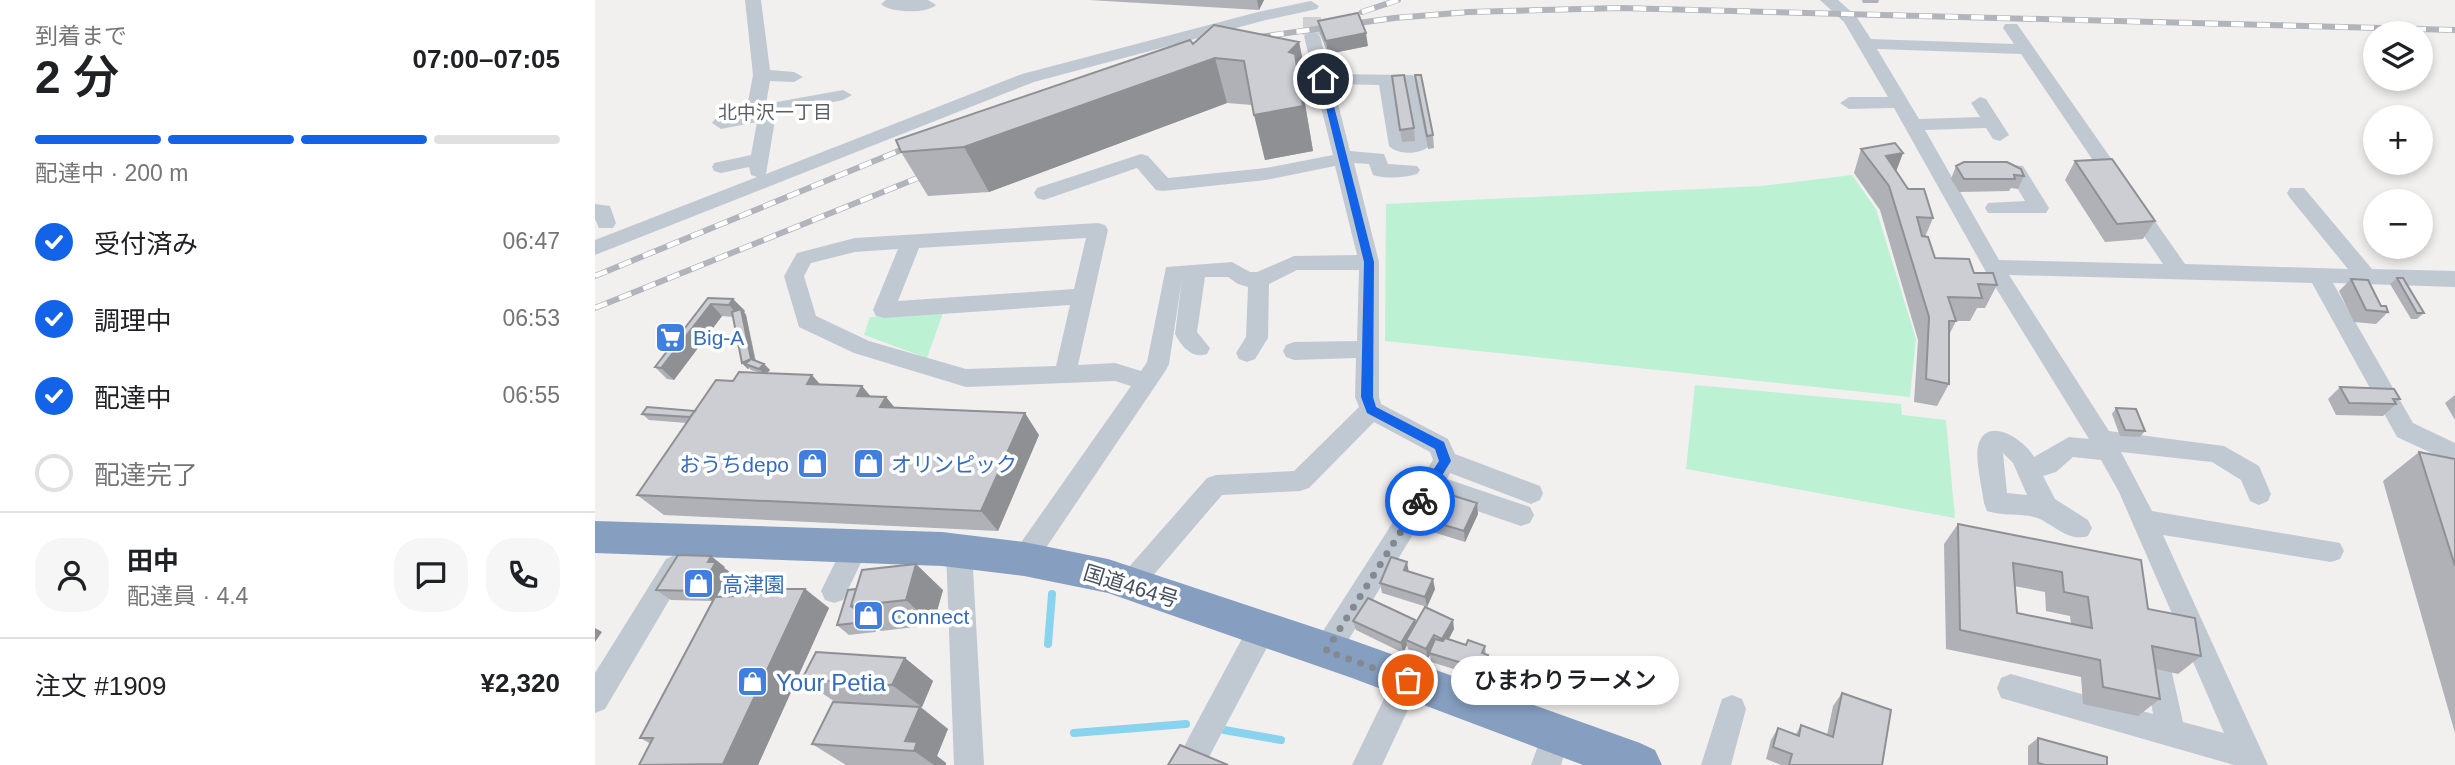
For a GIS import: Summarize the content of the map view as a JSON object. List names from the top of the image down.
{
  "streets": {
    "highway": ["国道464号"]
  },
  "districts": ["北中沢一丁目"],
  "places": {
    "supermarket": ["Big-A"],
    "shop": [
      "おうちdepo",
      "オリンピック",
      "高津園",
      "Connect",
      "Your Petia"
    ],
    "other": ["ひまわりラーメン"]
  },
  "page": {
    "heading": ["2 分", "到着まで", "07:00–07:05"],
    "panel": [
      "田中",
      "配達員 · 4.4",
      "注文 #1909",
      "¥2,320"
    ],
    "map_buttons": ["+", "−"],
    "bar": "配達中 · 200 m",
    "list": [
      ["受付済み", "06:47"],
      ["調理中", "06:53"],
      ["配達中", "06:55"],
      "配達完了"
    ],
    "bubble": "ひまわりラーメン"
  }
}
